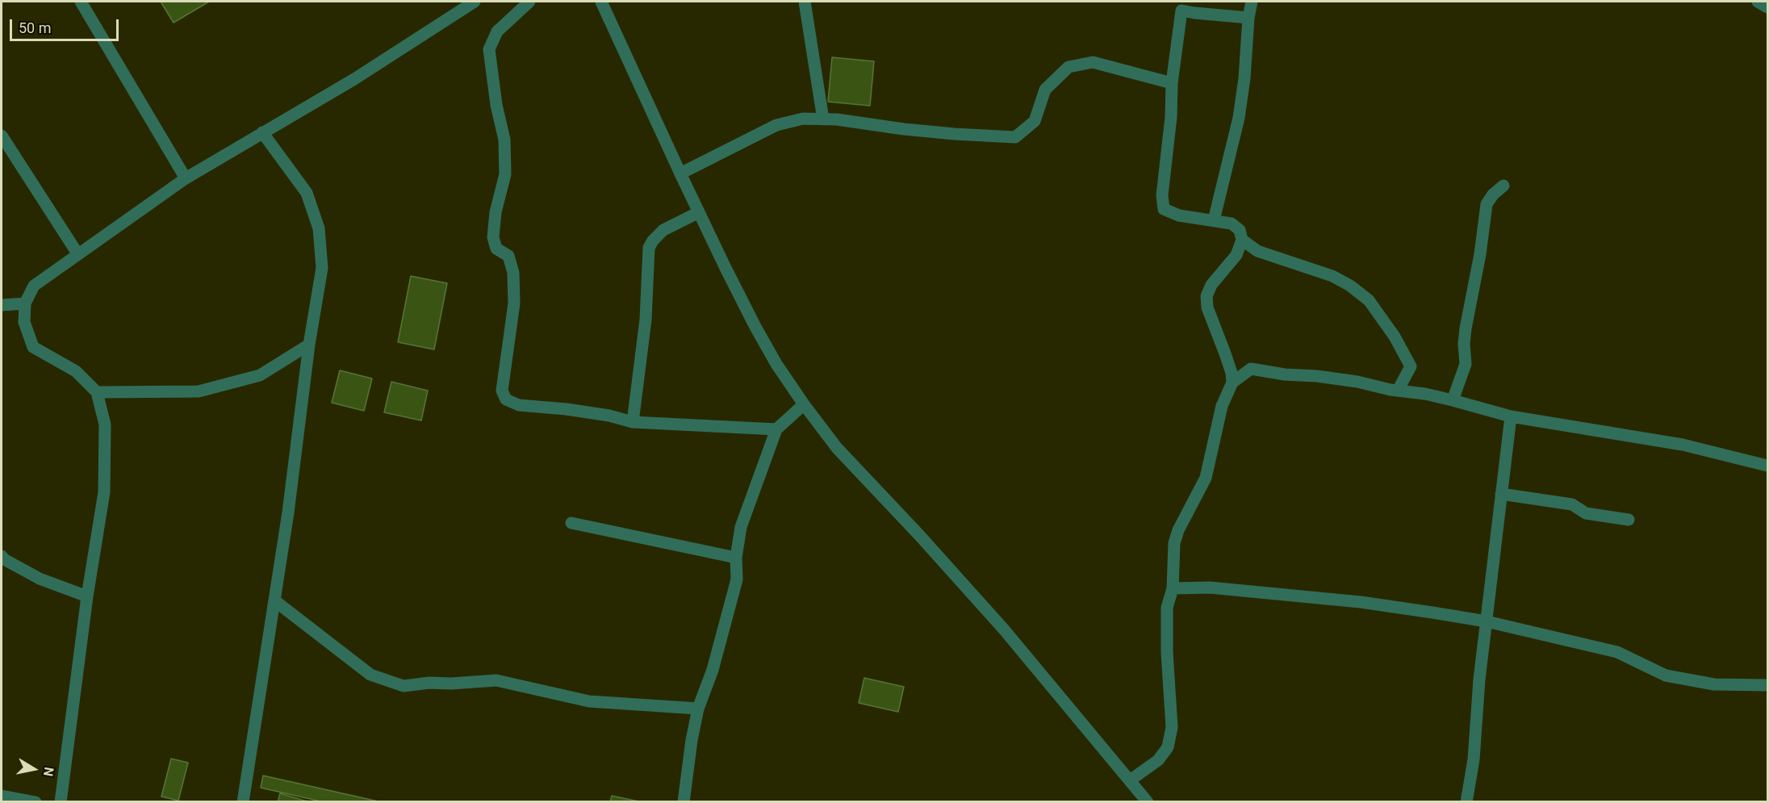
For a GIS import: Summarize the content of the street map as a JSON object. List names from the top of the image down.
{
  "scale_bar": "50 m",
  "north": "right"
}
